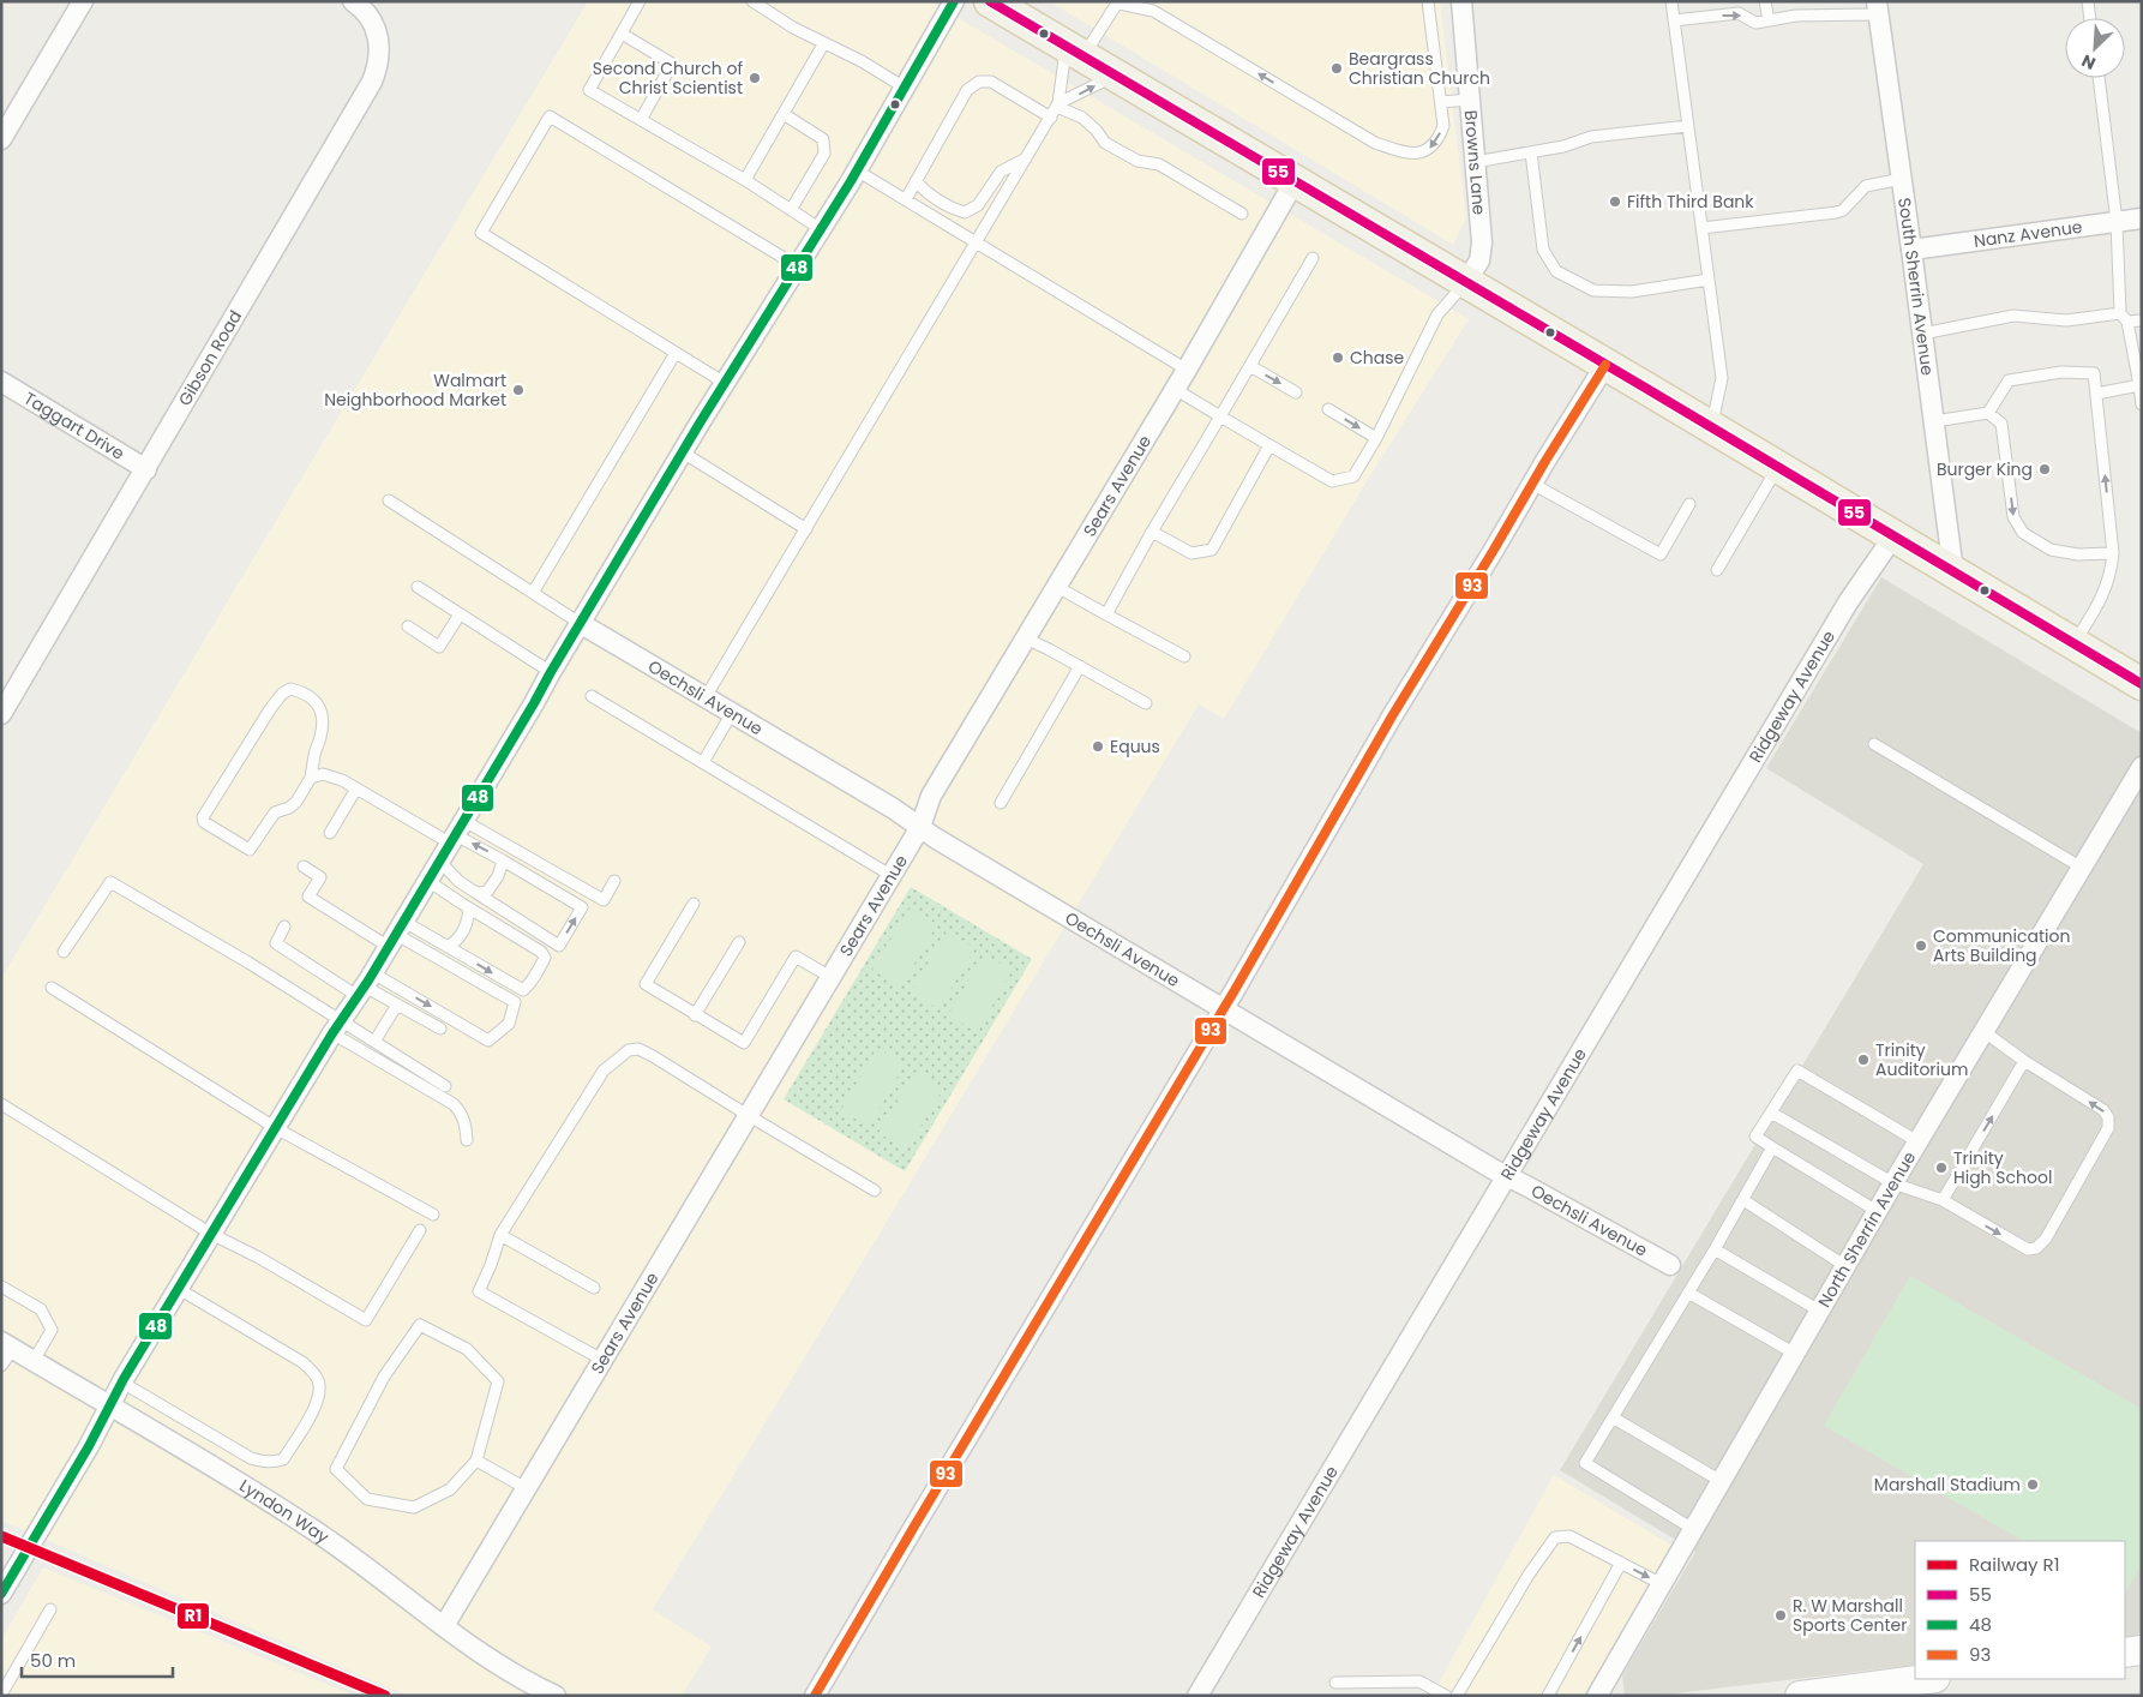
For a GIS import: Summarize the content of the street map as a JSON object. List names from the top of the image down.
{
  "streets": {
    "street": [
      "Browns Lane",
      "Nanz Avenue",
      "South Sherrin Avenue",
      "Gibson Road",
      "Taggart Drive",
      "Sears Avenue",
      "Ridgeway Avenue",
      "Oechsli Avenue",
      "North Sherrin Avenue",
      "Lyndon Way"
    ]
  },
  "crossings": [
    ["Nanz Avenue", "South Sherrin Avenue"],
    ["Gibson Road", "Taggart Drive"],
    ["Sears Avenue", "Oechsli Avenue"],
    ["Sears Avenue", "Lyndon Way"],
    ["Ridgeway Avenue", "Oechsli Avenue"]
  ],
  "places": [
    "Beargrass Christian Church",
    "Second Church of Christ Scientist",
    "Fifth Third Bank",
    "Chase",
    "Walmart Neighborhood Market",
    "Burger King",
    "Equus",
    "Communication Arts Building",
    "Trinity Auditorium",
    "Trinity High School",
    "Marshall Stadium",
    "R. W Marshall Sports Center"
  ],
  "lines": [
    "transit line 55",
    "transit line 48",
    "transit line 93",
    "rail line R1"
  ],
  "legend": [
    "Railway R1",
    "55",
    "48",
    "93"
  ],
  "scale_bar": "50 m",
  "north": "bottom left"
}
